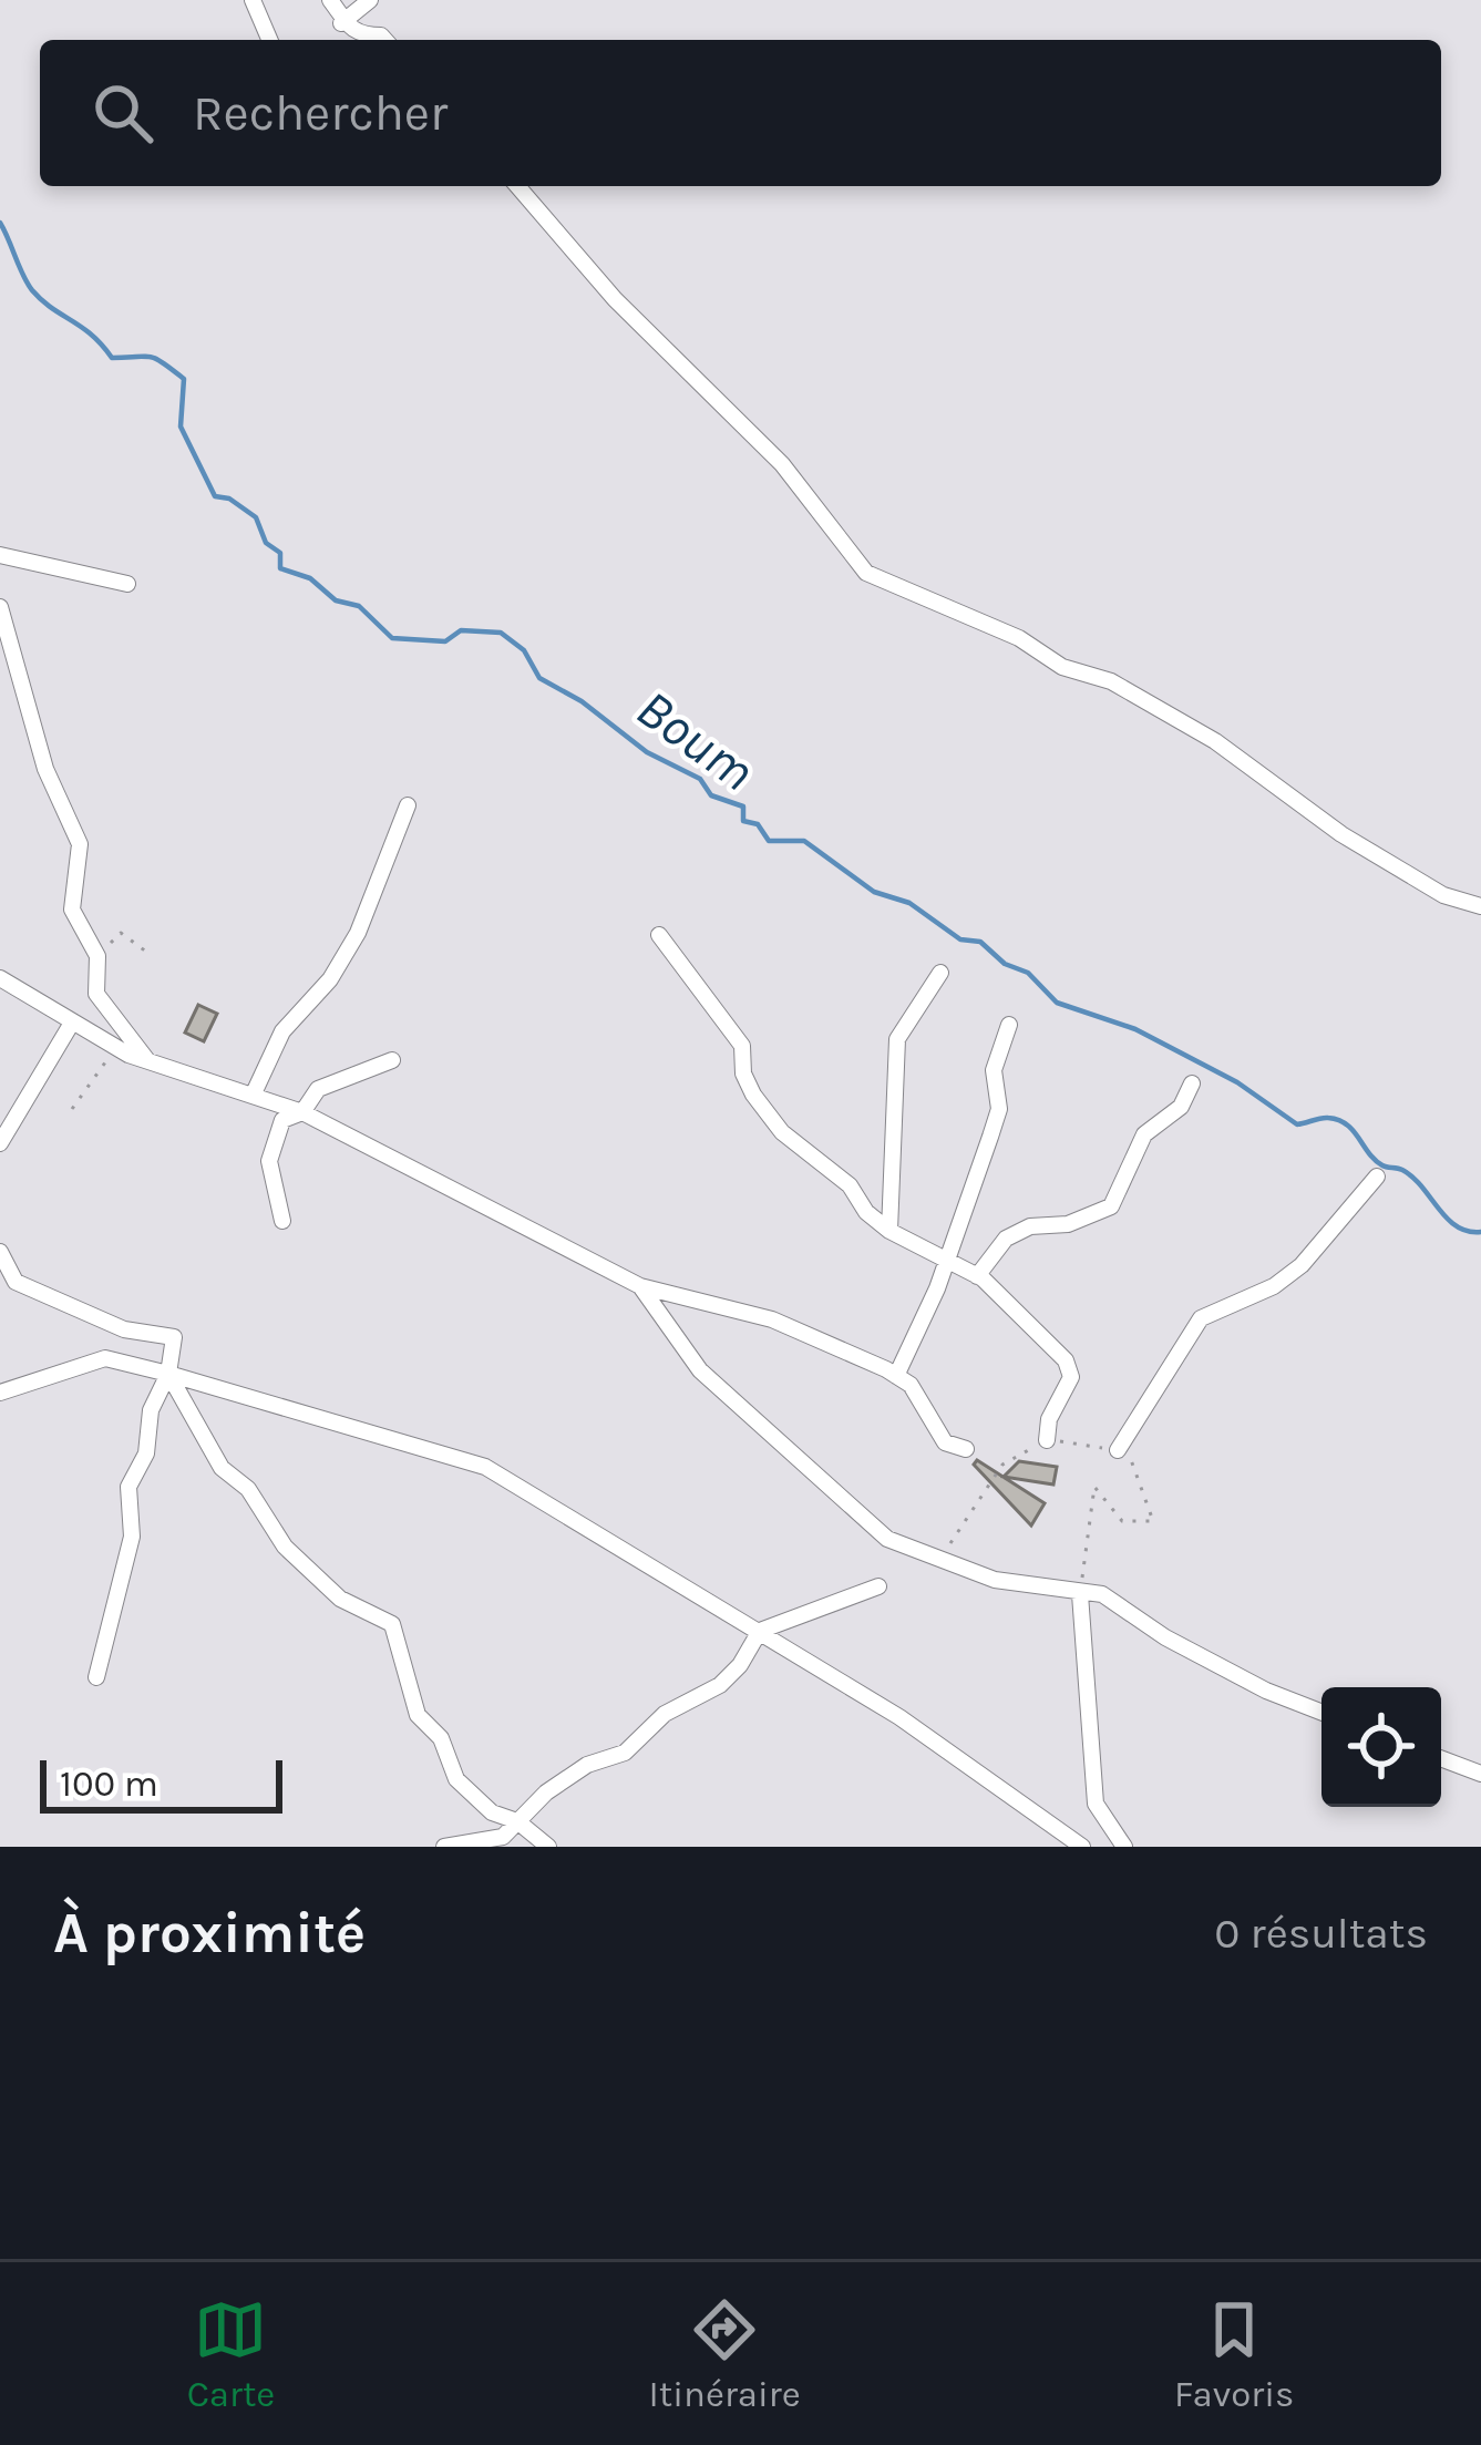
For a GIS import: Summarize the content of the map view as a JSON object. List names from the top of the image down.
{
  "water": ["Boum"],
  "scale_bar": "100 m",
  "page": {
    "search": "Rechercher",
    "scale": "100 m",
    "heading": ["À proximité", "0 résultats"],
    "nav": ["Carte", "Itinéraire", "Favoris"]
  }
}
